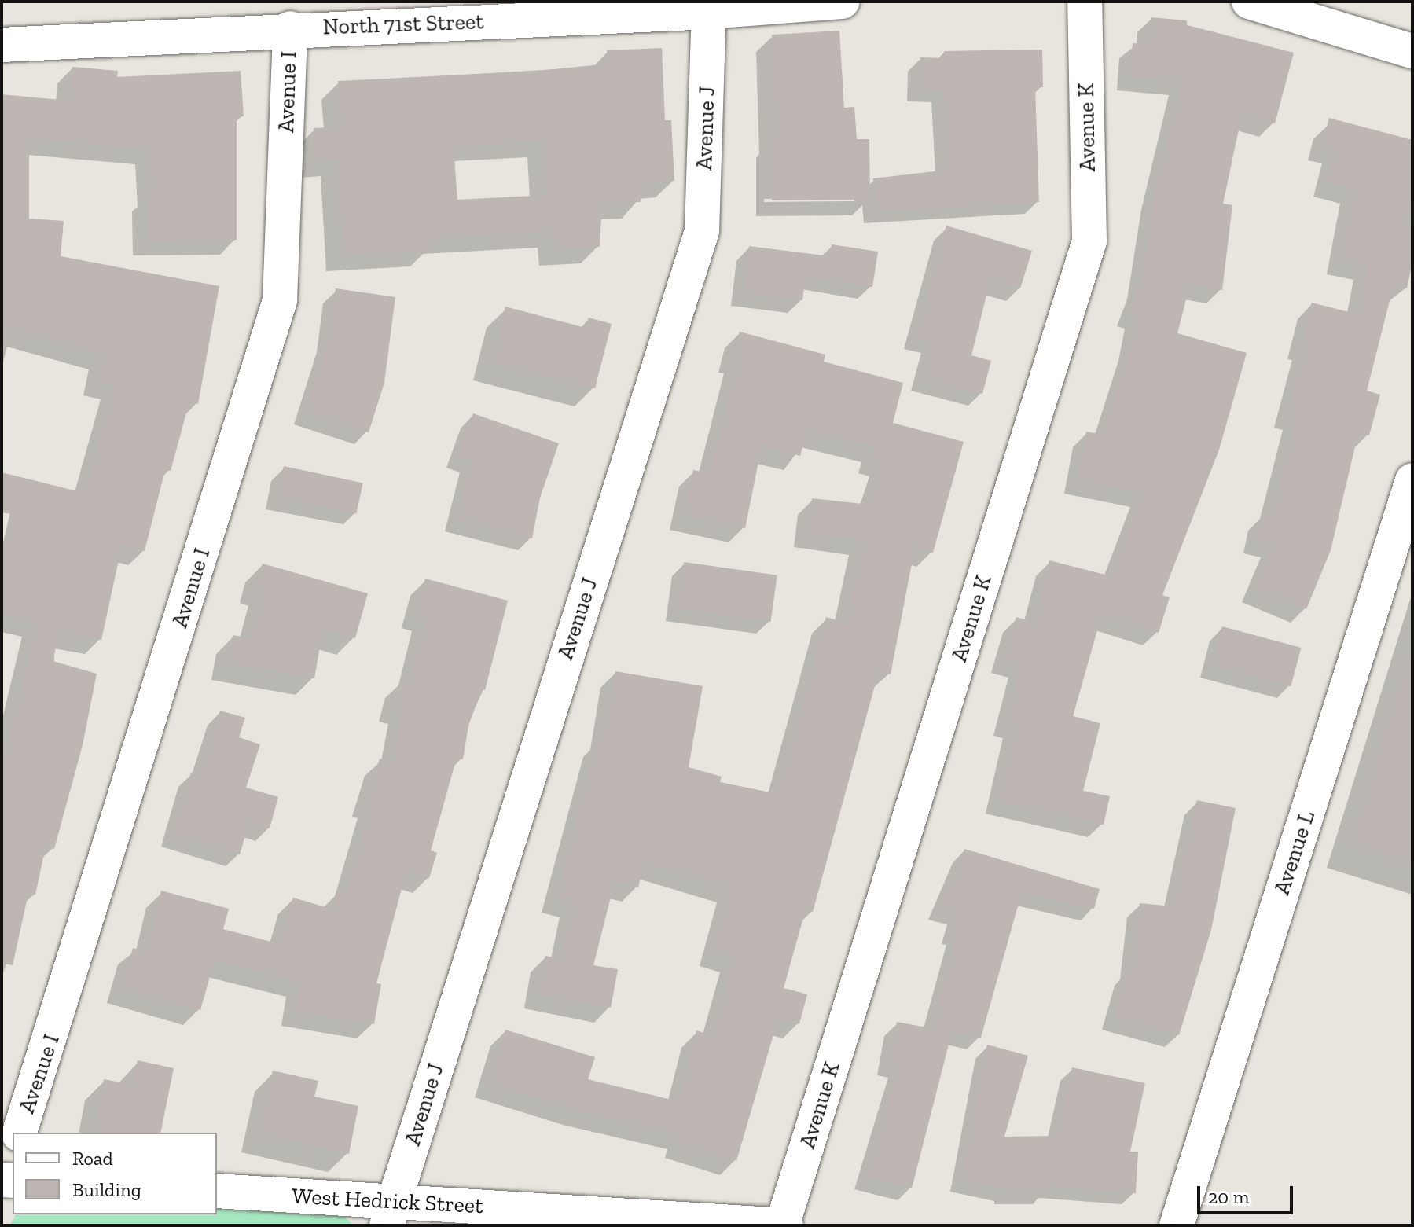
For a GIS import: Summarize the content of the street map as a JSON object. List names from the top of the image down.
{
  "streets": {
    "street": [
      "North 71st Street",
      "Avenue I",
      "Avenue K",
      "Avenue J",
      "Avenue L",
      "West Hedrick Street"
    ]
  },
  "crossings": [
    ["North 71st Street", "Avenue I"],
    ["North 71st Street", "Avenue J"],
    ["Avenue K", "West Hedrick Street"],
    ["Avenue J", "West Hedrick Street"]
  ],
  "legend": ["Road", "Building"],
  "scale_bar": "20 m"
}
